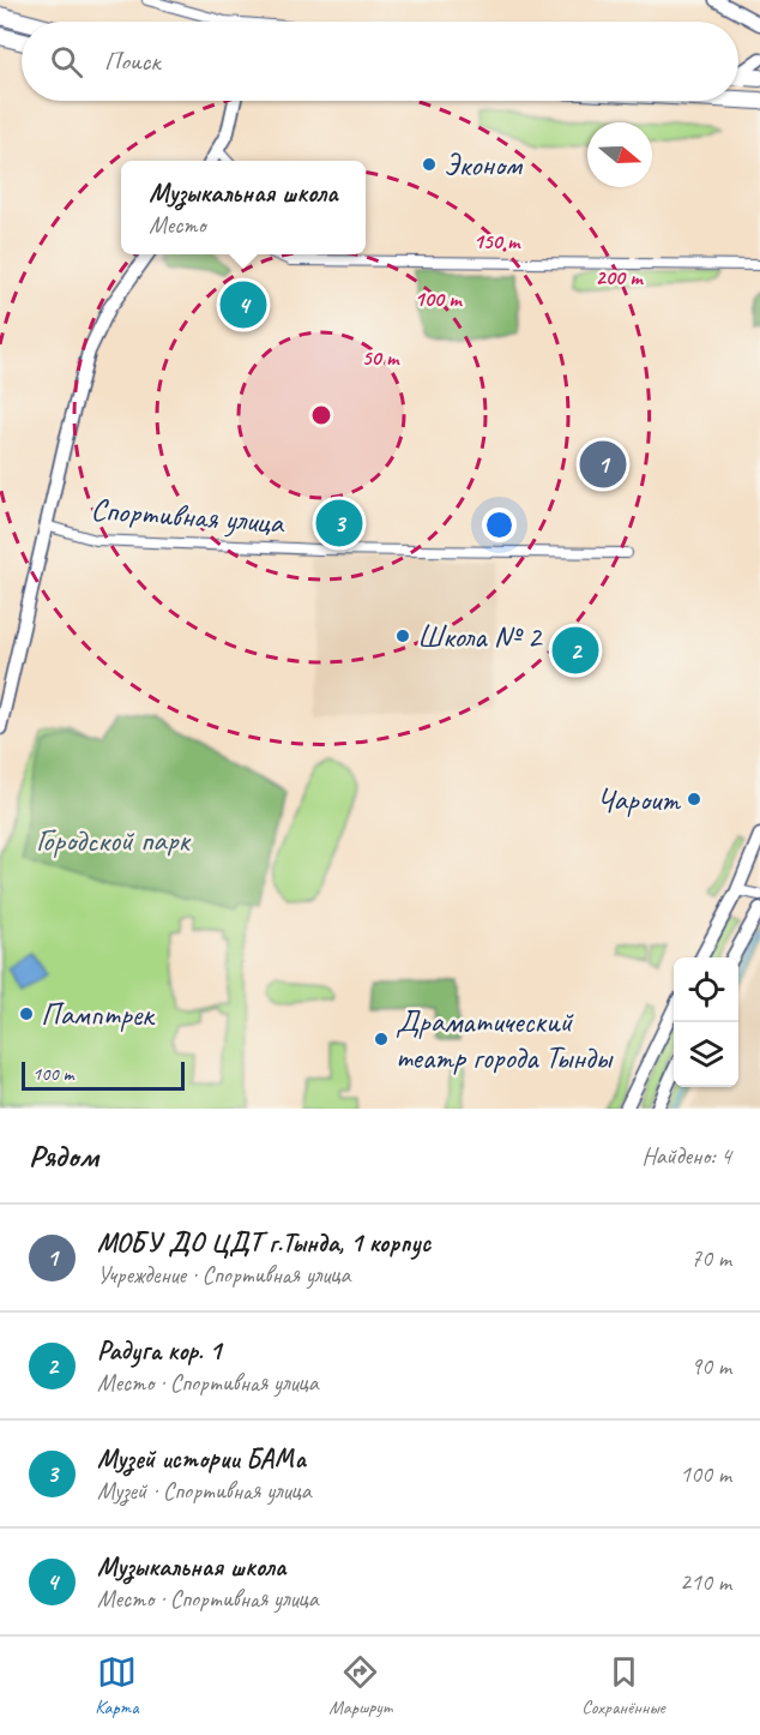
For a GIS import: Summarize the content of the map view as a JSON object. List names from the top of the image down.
{
  "streets": {
    "street": ["Спортивная улица"]
  },
  "parks": ["Городской парк"],
  "places": [
    "Эконом",
    "Школа № 2",
    "Чароит",
    "Памптрек",
    "Драматический театр города Тынды"
  ],
  "scale_bar": "100 m",
  "north": "right",
  "page": {
    "search": "Поиск",
    "popup": ["Музыкальная школа", "Место"],
    "pins": [
      "4",
      "1",
      "3",
      "2"
    ],
    "scale": "100 m",
    "heading": ["Рядом", "Найдено: 4"],
    "list": [
      {
        "mark": "1",
        "name": "МОБУ ДО ЦДТ г.Тында, 1 корпус",
        "note": "Учреждение · Спортивная улица",
        "value": "70 m"
      },
      {
        "mark": "2",
        "name": "Радуга кор. 1",
        "note": "Место · Спортивная улица",
        "value": "90 m"
      },
      {
        "mark": "3",
        "name": "Музей истории БАМа",
        "note": "Музей · Спортивная улица",
        "value": "100 m"
      },
      {
        "mark": "4",
        "name": "Музыкальная школа",
        "note": "Место · Спортивная улица",
        "value": "210 m"
      }
    ],
    "nav": ["Карта", "Маршрут", "Сохранённые"]
  },
  "rings": [
    "150 m",
    "200 m",
    "100 m",
    "50 m"
  ]
}
